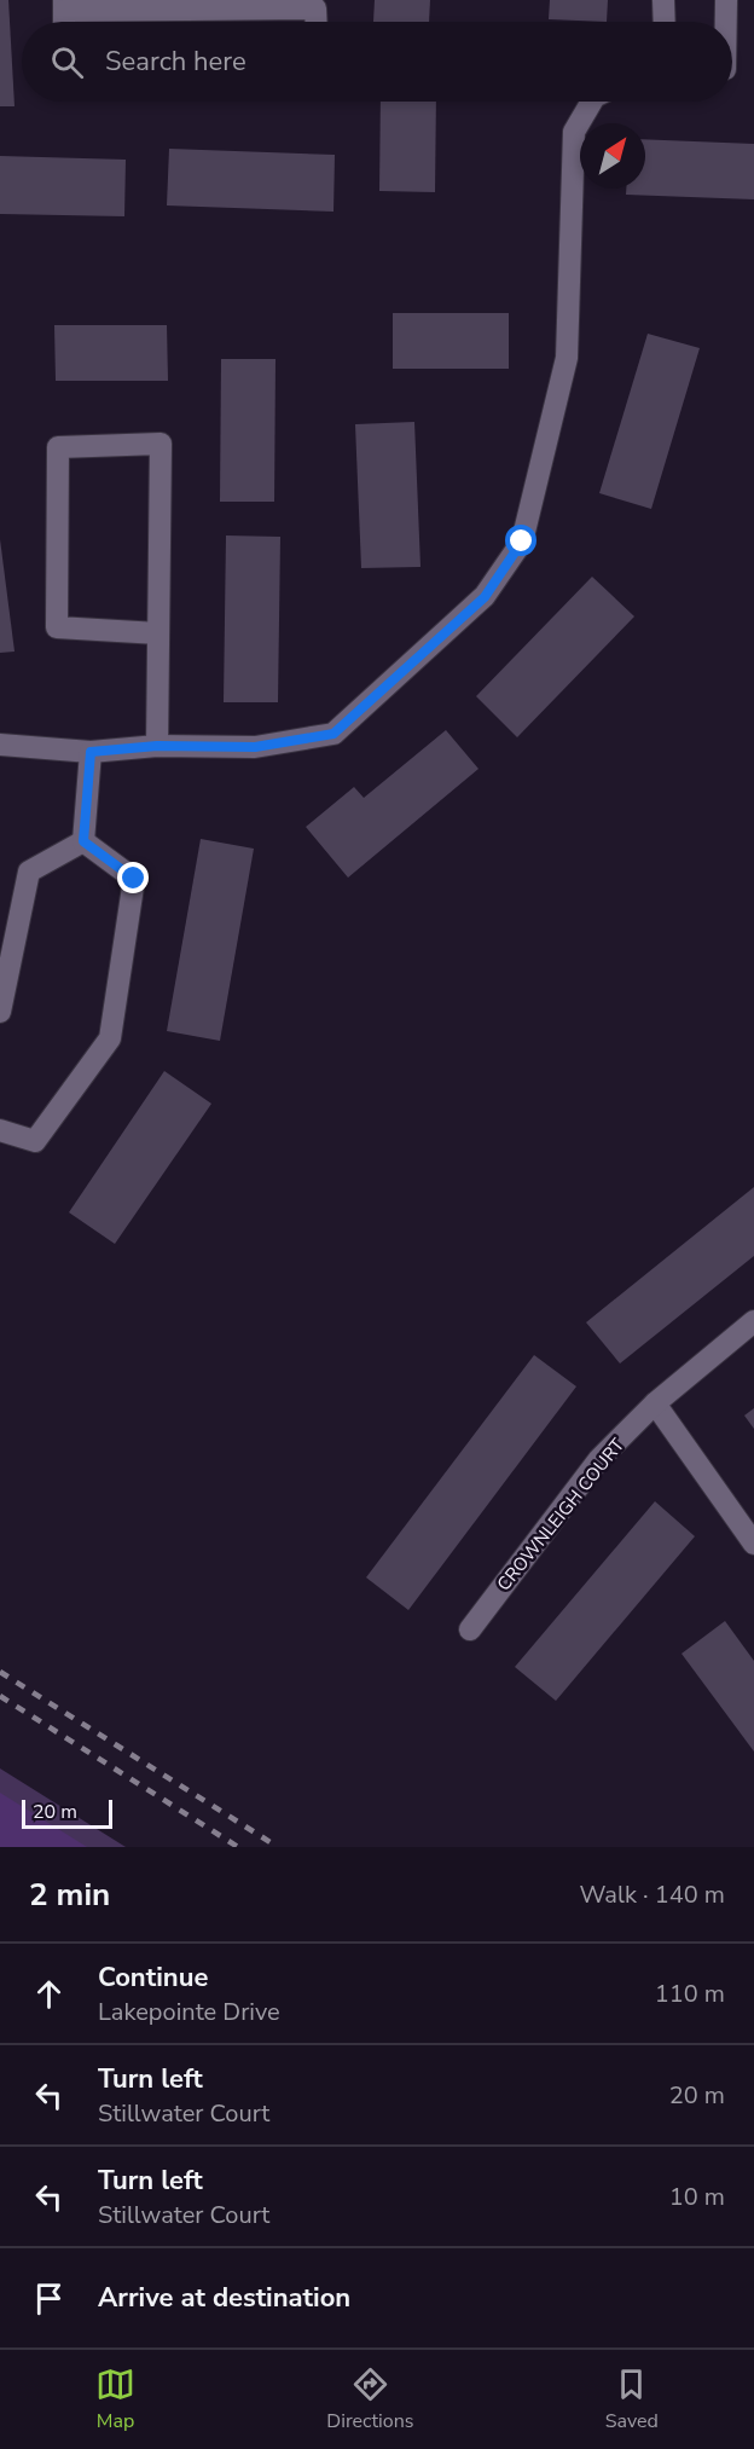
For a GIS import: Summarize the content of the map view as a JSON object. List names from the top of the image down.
{
  "streets": {
    "street": ["CROWNLEIGH COURT"]
  },
  "scale_bar": "20 m",
  "north": "top right",
  "page": {
    "search": "Search here",
    "scale": "20 m",
    "heading": ["2 min", "Walk · 140 m"],
    "list": [
      ["Continue", "Lakepointe Drive", "110 m"],
      ["Turn left", "Stillwater Court", "20 m"],
      ["Turn left", "Stillwater Court", "10 m"],
      "Arrive at destination"
    ],
    "nav": ["Map", "Directions", "Saved"]
  }
}
